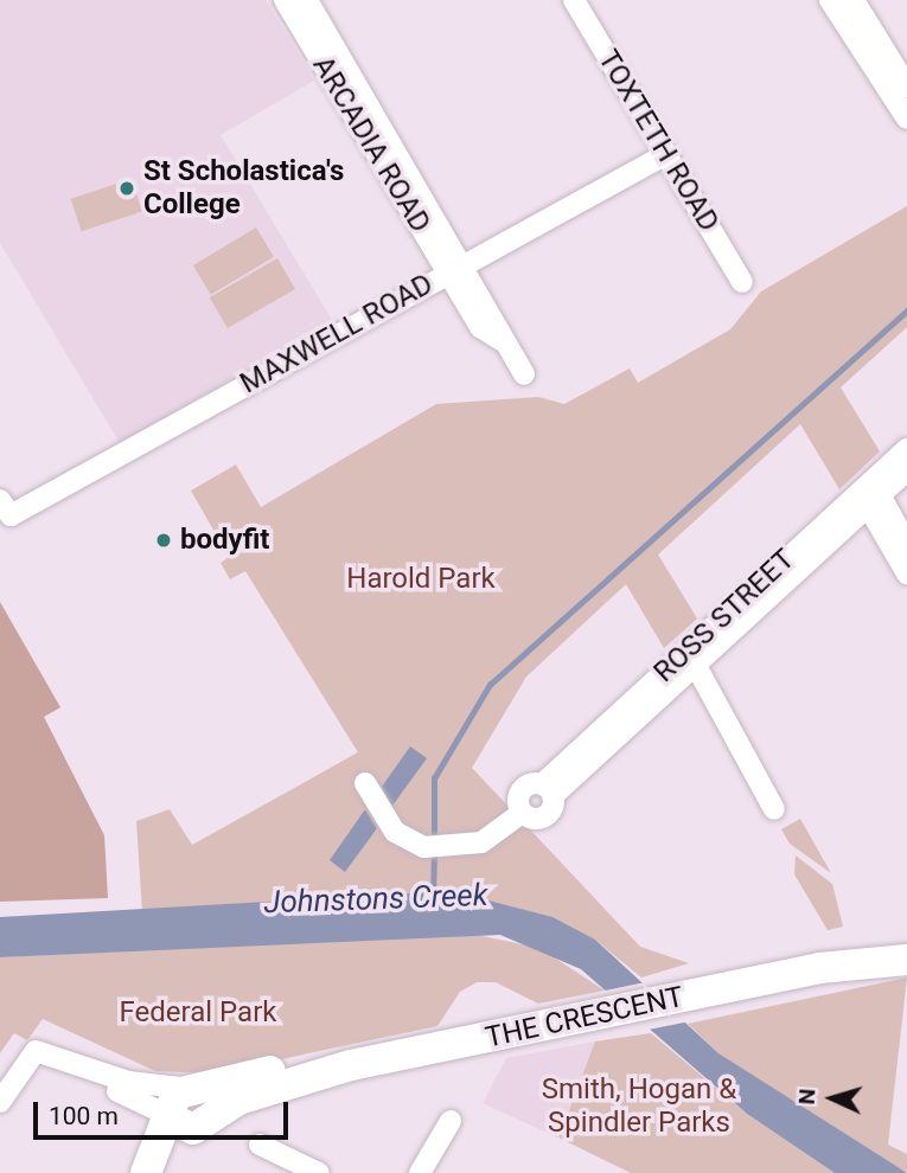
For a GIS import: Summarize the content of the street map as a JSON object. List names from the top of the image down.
{
  "streets": {
    "main road": ["THE CRESCENT"],
    "street": [
      "TOXTETH ROAD",
      "ARCADIA ROAD",
      "MAXWELL ROAD",
      "ROSS STREET"
    ]
  },
  "crossings": [
    ["TOXTETH ROAD", "MAXWELL ROAD"],
    ["ARCADIA ROAD", "MAXWELL ROAD"]
  ],
  "water": ["Johnstons Creek"],
  "parks": ["Harold Park", "Federal Park", "Smith, Hogan & Spindler Parks"],
  "places": ["St Scholastica's College", "bodyfit"],
  "scale_bar": "100 m",
  "north": "left"
}
